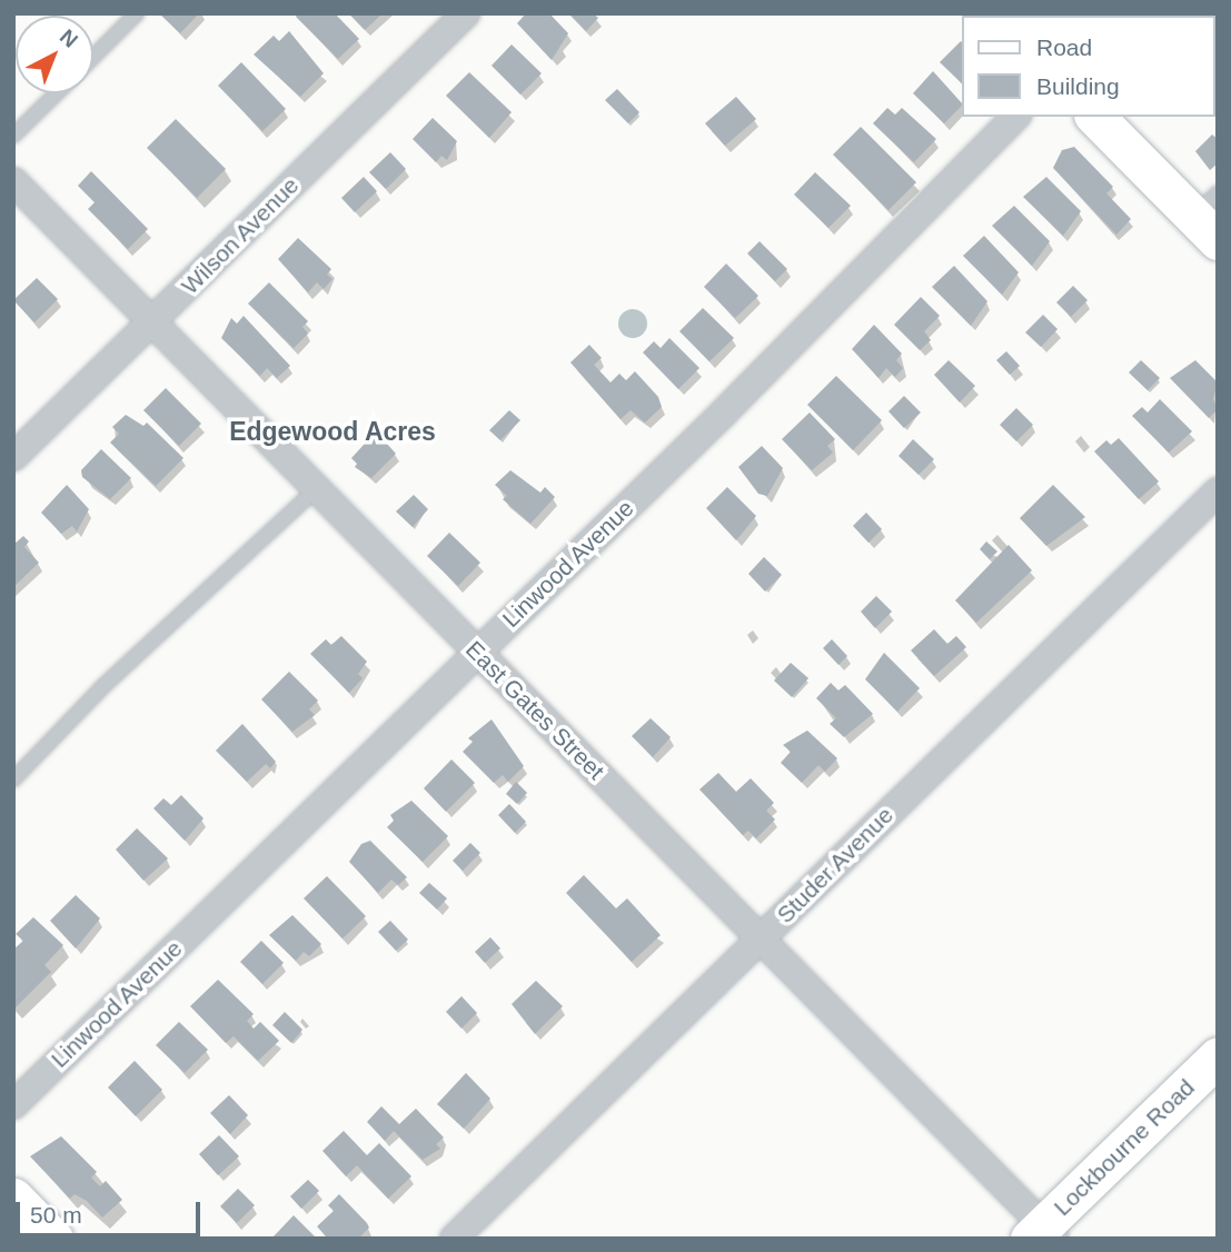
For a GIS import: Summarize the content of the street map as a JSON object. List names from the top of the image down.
{
  "streets": {
    "main road": ["Lockbourne Road"],
    "street": [
      "Wilson Avenue",
      "Linwood Avenue",
      "East Gates Street",
      "Studer Avenue"
    ]
  },
  "crossings": [
    ["Wilson Avenue", "East Gates Street"],
    ["Linwood Avenue", "East Gates Street"],
    ["East Gates Street", "Studer Avenue"],
    ["East Gates Street", "Lockbourne Road"]
  ],
  "districts": ["Edgewood Acres"],
  "legend": ["Road", "Building"],
  "scale_bar": "50 m",
  "north": "top right"
}
